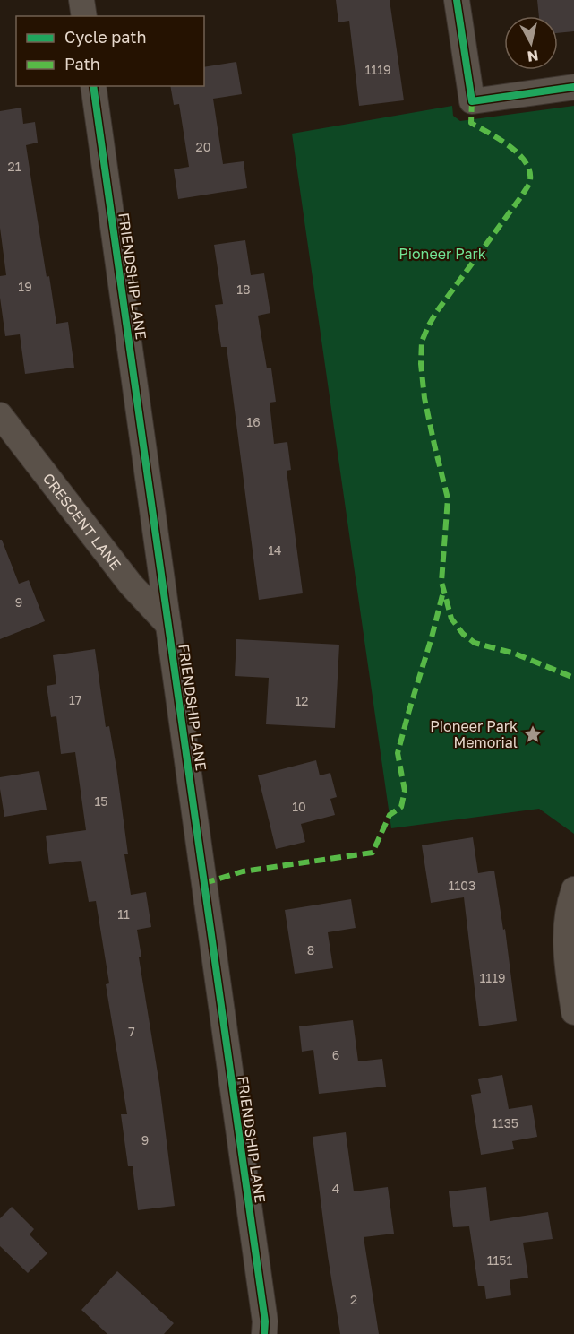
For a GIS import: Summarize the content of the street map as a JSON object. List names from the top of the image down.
{
  "streets": {
    "street": ["FRIENDSHIP LANE", "CRESCENT LANE"]
  },
  "crossings": [
    ["FRIENDSHIP LANE", "CRESCENT LANE"]
  ],
  "parks": ["Pioneer Park"],
  "places": {
    "place": ["Pioneer Park Memorial"]
  },
  "house_numbers": [
    "1119",
    "20",
    "21",
    "19",
    "18",
    "16",
    "14",
    "9",
    "17",
    "12",
    "15",
    "10",
    "1103",
    "11",
    "8",
    "1119",
    "7",
    "6",
    "1135",
    "9",
    "4",
    "1151",
    "2"
  ],
  "legend": ["Cycle path", "Path"],
  "north": "bottom"
}
